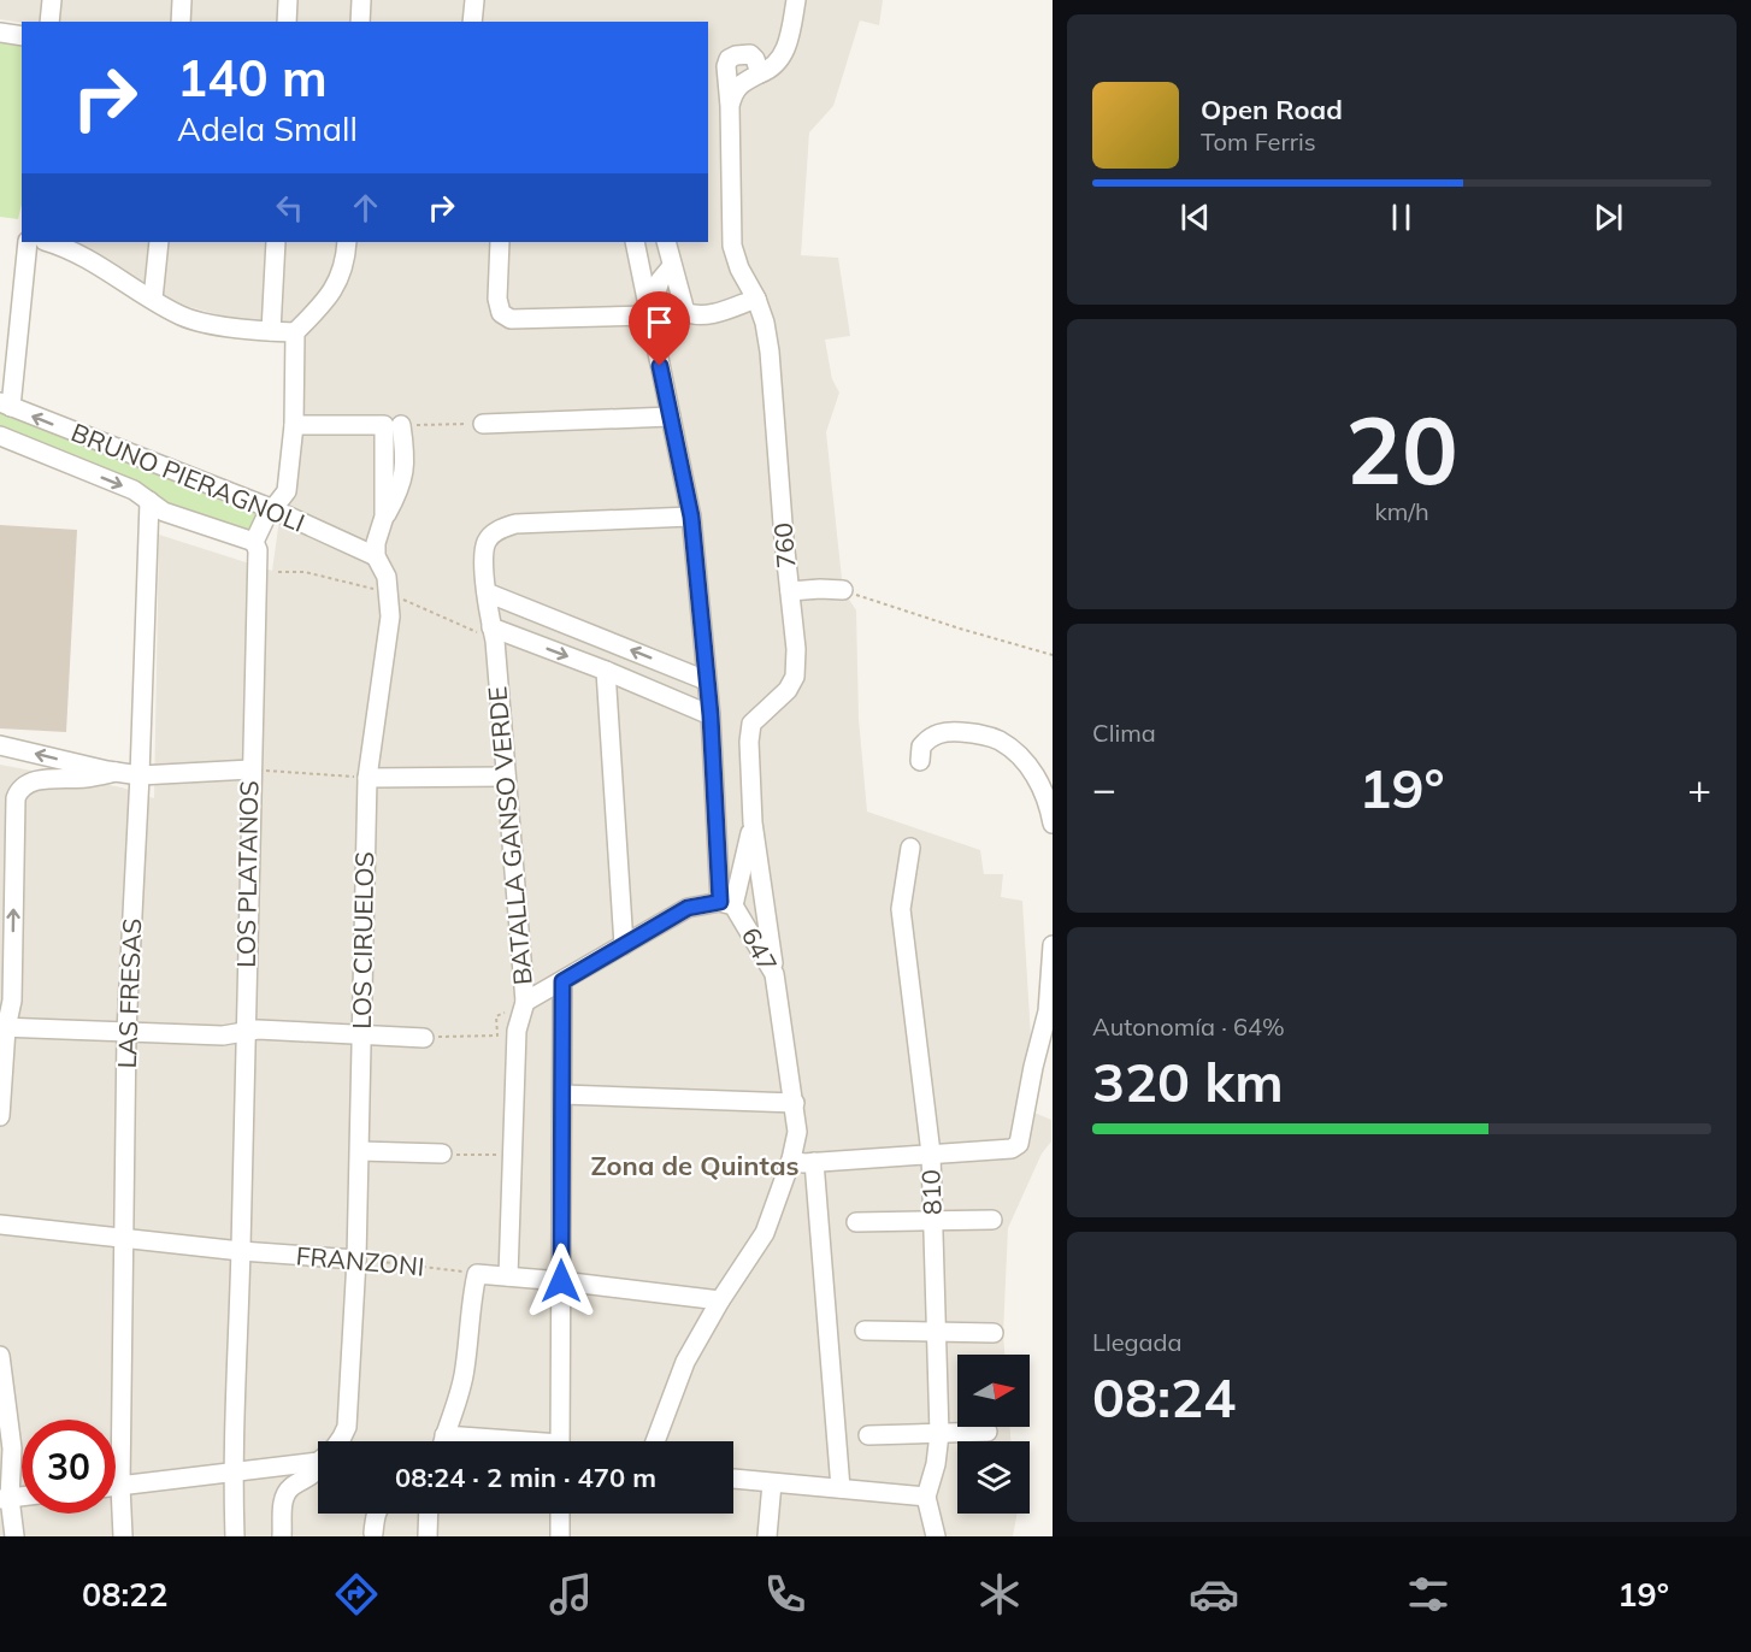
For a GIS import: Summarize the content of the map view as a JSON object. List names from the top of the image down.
{
  "streets": {
    "street": [
      "BRUNO PIERAGNOLI",
      "760",
      "BATALLA GANSO VERDE",
      "LOS PLATANOS",
      "LOS CIRUELOS",
      "647",
      "LAS FRESAS",
      "810",
      "FRANZONI"
    ]
  },
  "crossings": [
    ["BRUNO PIERAGNOLI", "BATALLA GANSO VERDE"],
    ["BRUNO PIERAGNOLI", "LOS PLATANOS"],
    ["BRUNO PIERAGNOLI", "LOS CIRUELOS"],
    ["BRUNO PIERAGNOLI", "LAS FRESAS"],
    ["760", "647"],
    ["BATALLA GANSO VERDE", "647"],
    ["LOS PLATANOS", "FRANZONI"],
    ["LOS CIRUELOS", "FRANZONI"],
    ["LAS FRESAS", "FRANZONI"]
  ],
  "districts": ["Zona de Quintas"],
  "north": "right",
  "page": {
    "turn": ["140 m", "Adela Small"],
    "song": ["Open Road", "Tom Ferris"],
    "tile": [
      ["20", "km/h"],
      "Clima",
      ["Autonomía · 64%", "320 km"],
      ["Llegada", "08:24"]
    ],
    "heat": ["−", "19°", "+"],
    "limit": "30",
    "trip": "08:24 · 2 min · 470 m",
    "tabs": ["08:22", "19°"]
  }
}
